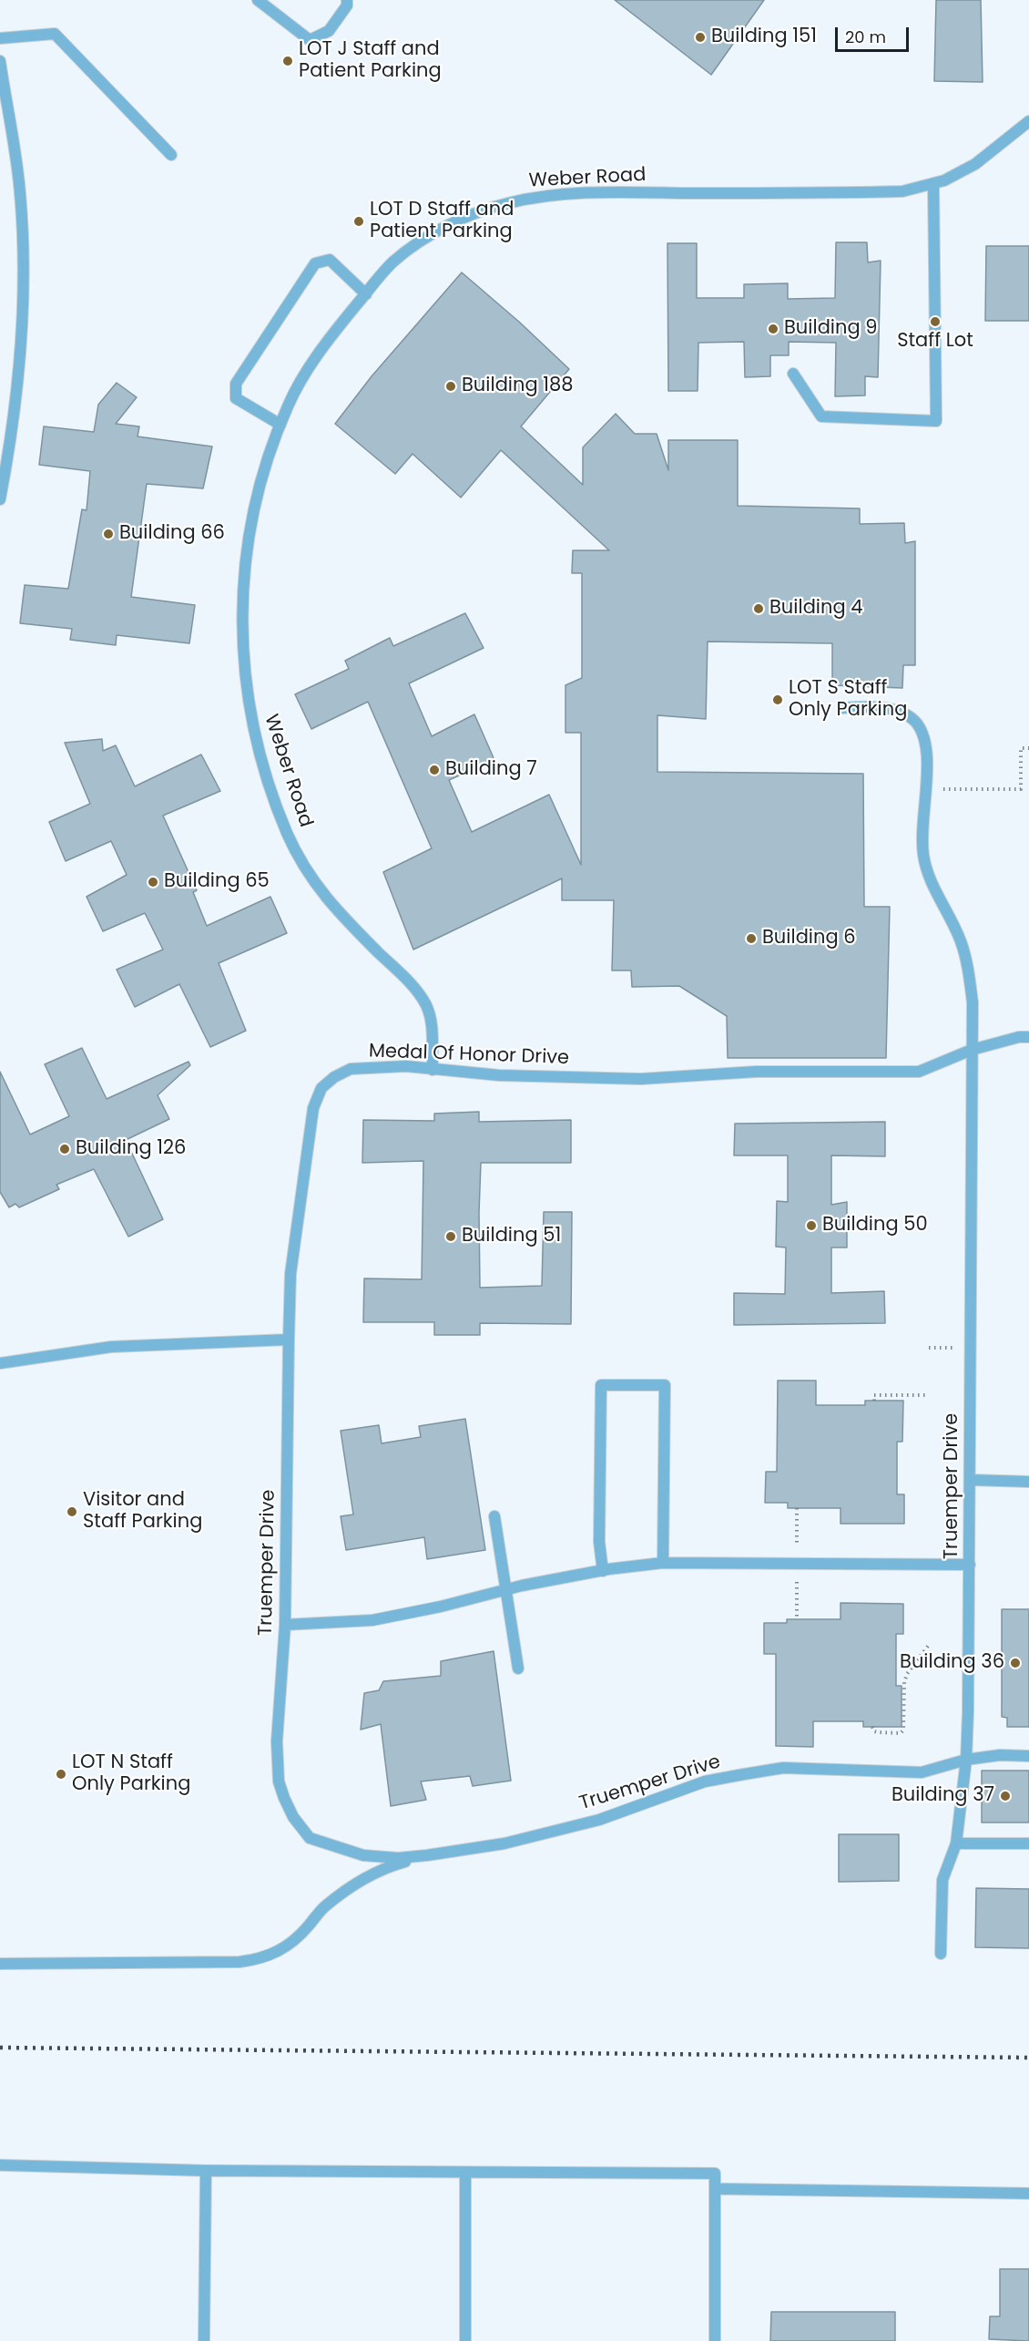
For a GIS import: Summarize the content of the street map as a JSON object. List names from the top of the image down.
{
  "streets": {
    "lane": ["Weber Road", "Medal Of Honor Drive", "Truemper Drive"]
  },
  "crossings": [
    ["Weber Road", "Medal Of Honor Drive"],
    ["Medal Of Honor Drive", "Truemper Drive"]
  ],
  "places": [
    "Building 151",
    "LOT J Staff and Patient Parking",
    "LOT D Staff and Patient Parking",
    "Staff Lot",
    "Building 9",
    "Building 188",
    "Building 66",
    "Building 4",
    "LOT S Staff Only Parking",
    "Building 7",
    "Building 65",
    "Building 6",
    "Building 126",
    "Building 50",
    "Building 51",
    "Visitor and Staff Parking",
    "Building 36",
    "LOT N Staff Only Parking",
    "Building 37"
  ],
  "scale_bar": "20 m"
}
